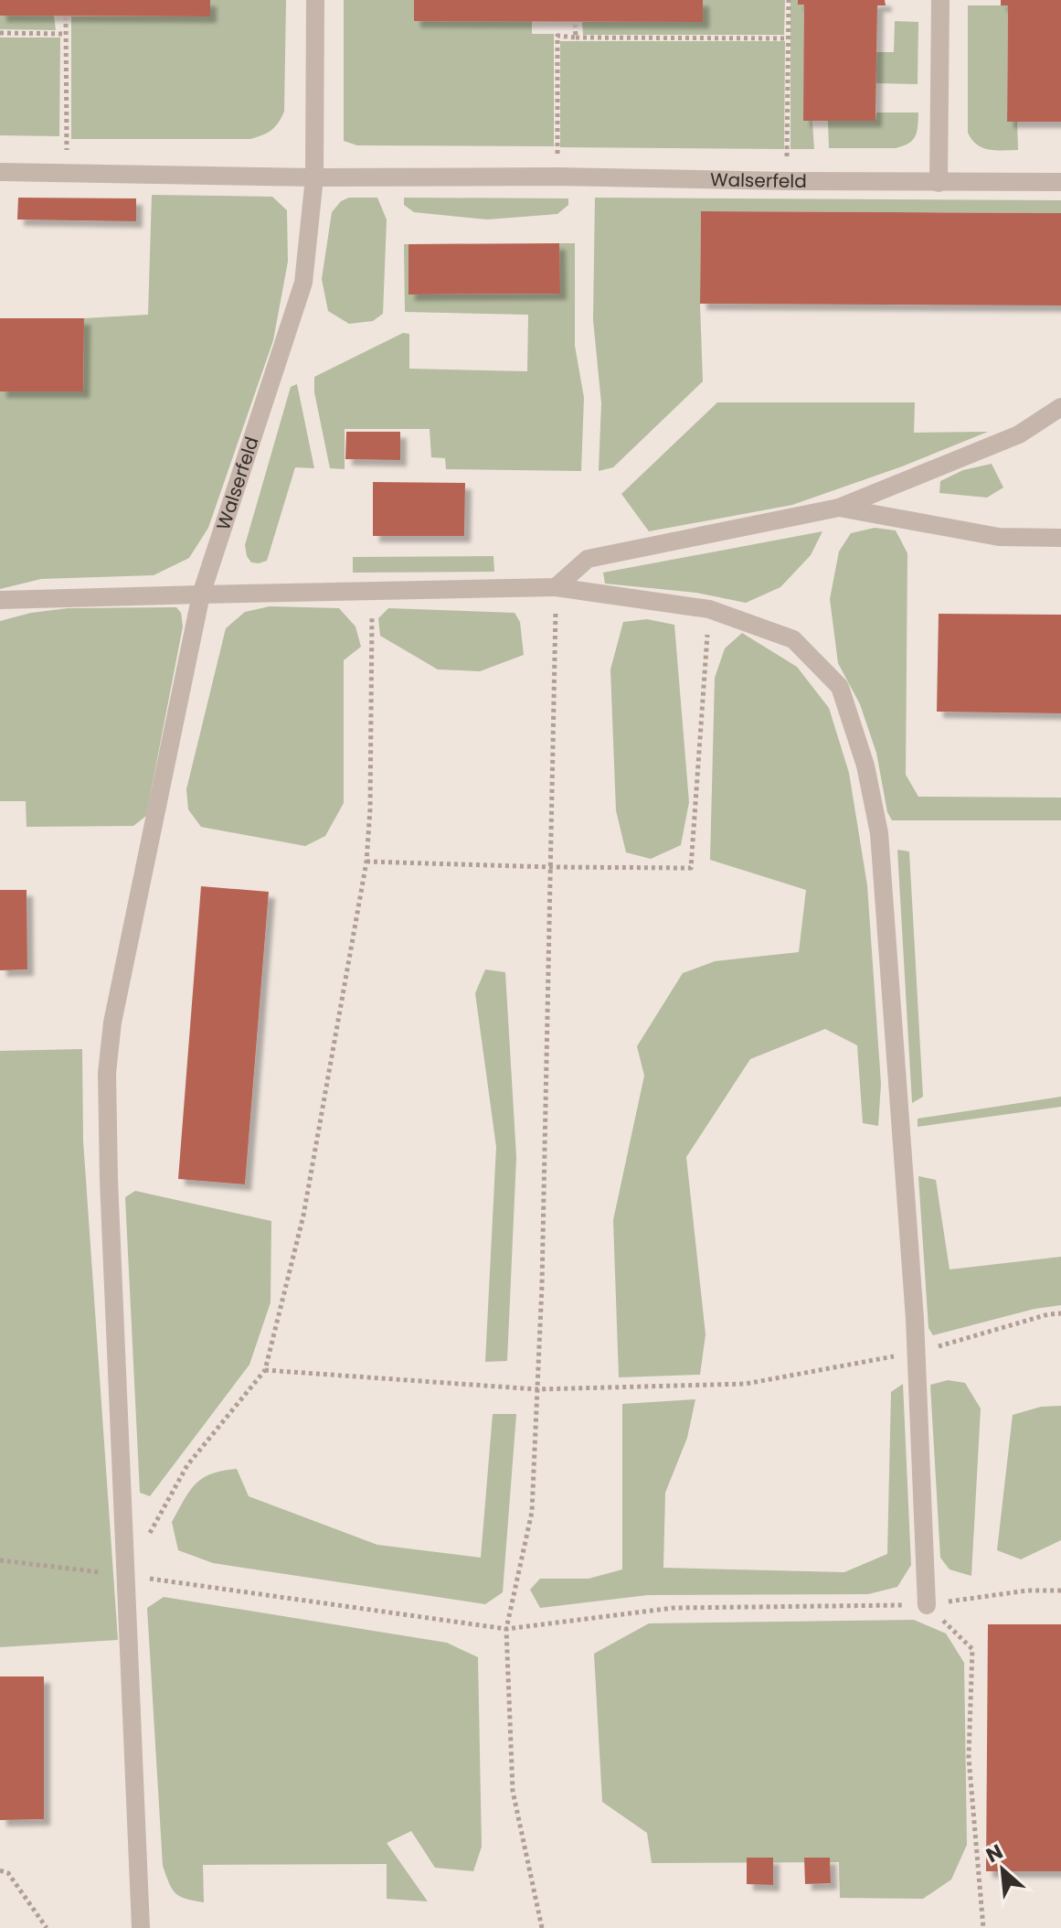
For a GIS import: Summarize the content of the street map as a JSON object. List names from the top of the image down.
{
  "streets": {
    "lane": ["Walserfeld"]
  },
  "north": "top left"
}
